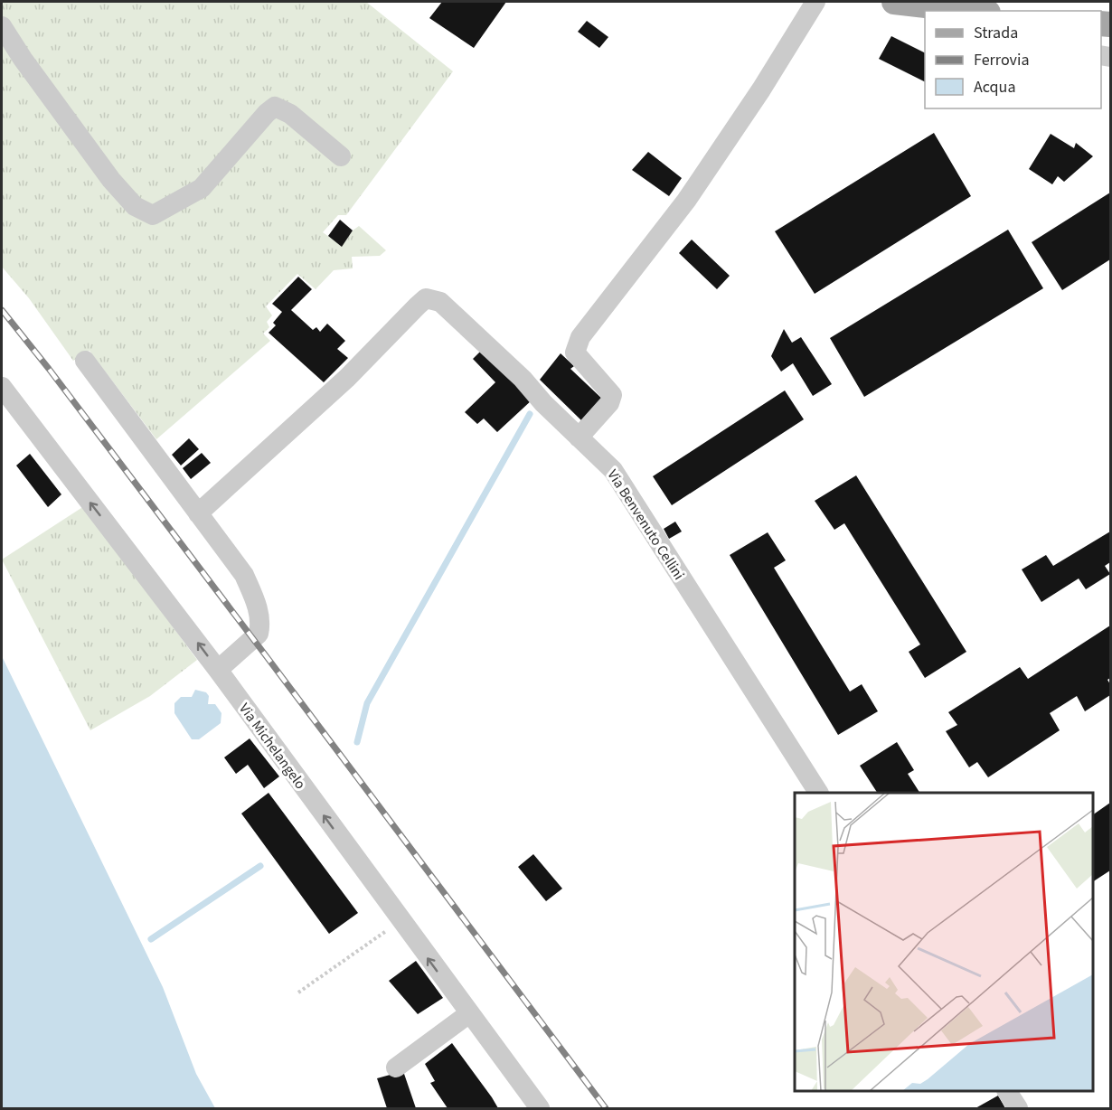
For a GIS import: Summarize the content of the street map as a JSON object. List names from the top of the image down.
{
  "streets": {
    "street": ["Via Benvenuto Cellini", "Via Michelangelo"]
  },
  "one_way": ["Via Michelangelo"],
  "legend": ["Strada", "Ferrovia", "Acqua"]
}
